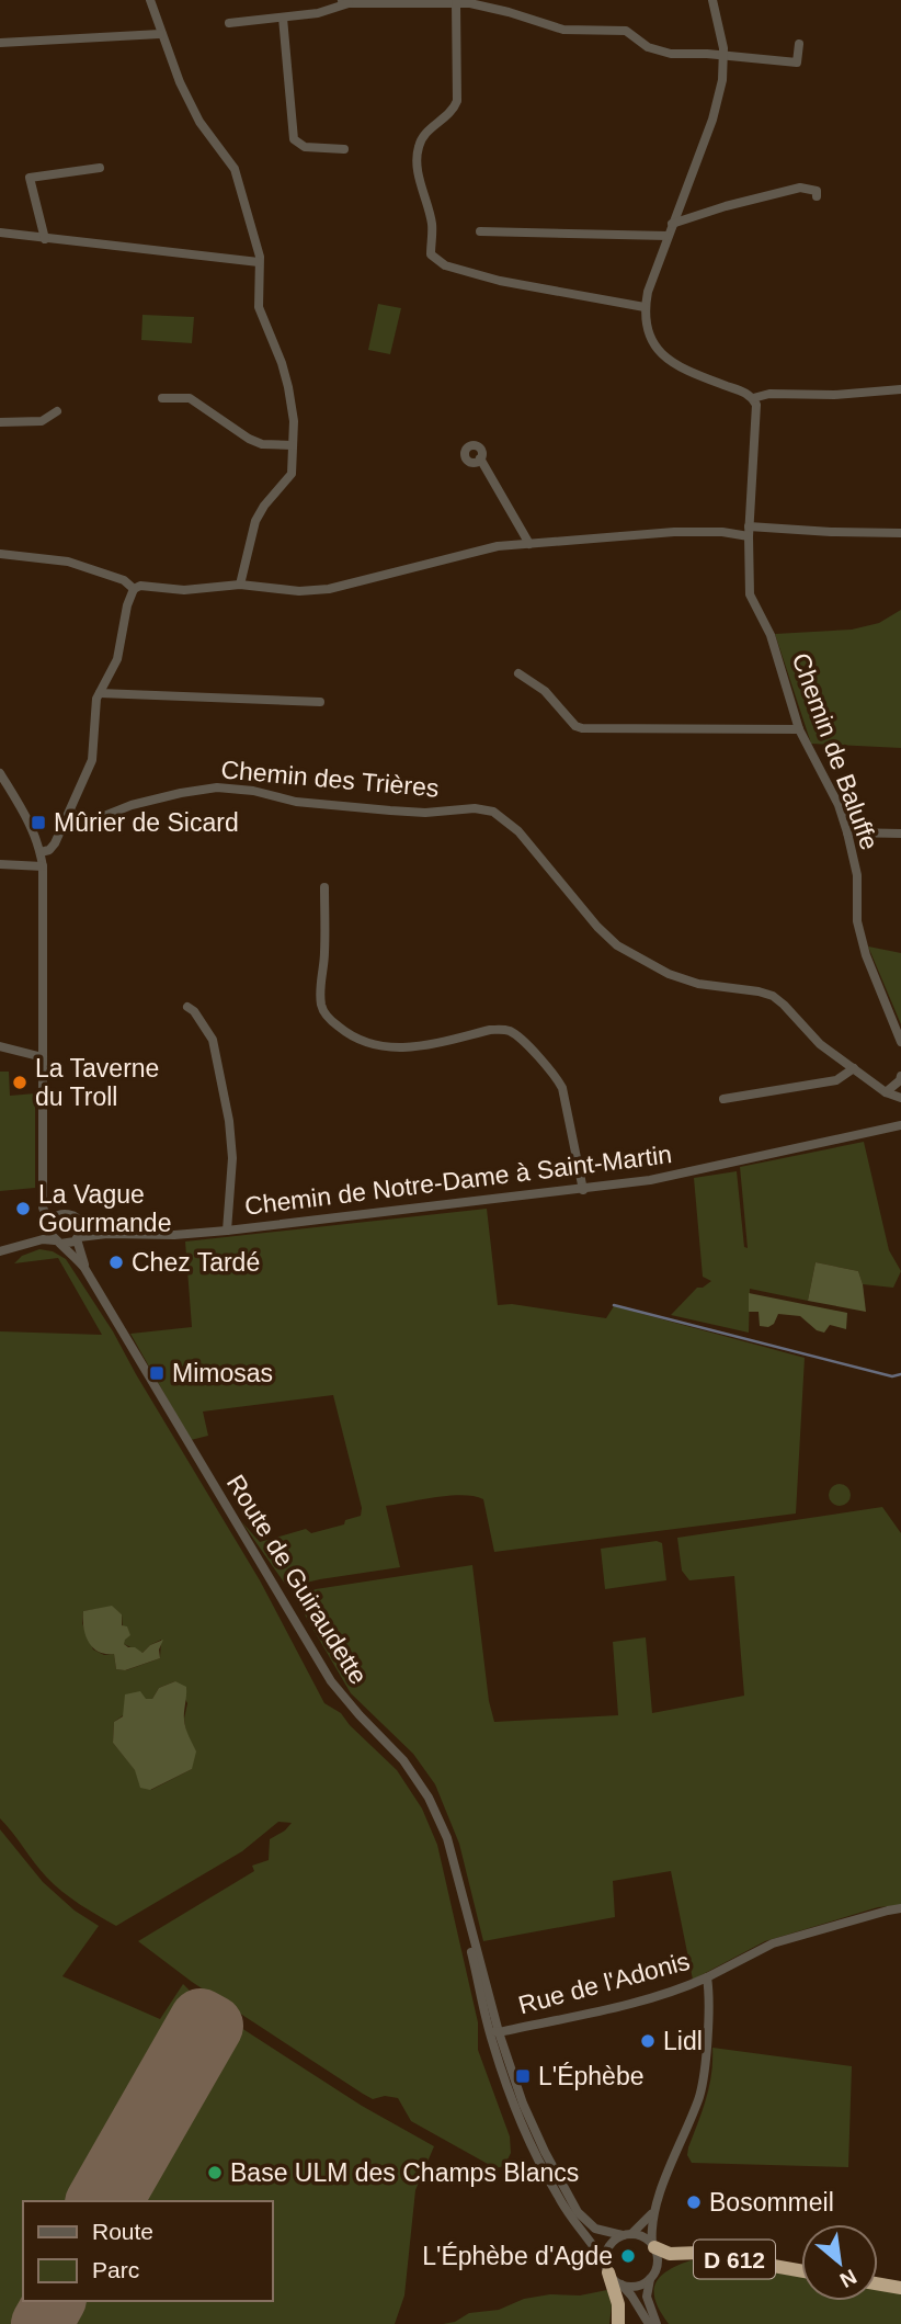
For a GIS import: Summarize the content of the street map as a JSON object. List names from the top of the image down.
{
  "streets": {
    "highway": ["D 612"],
    "street": [
      "Chemin de Baluffe",
      "Chemin des Trières",
      "Chemin de Notre-Dame à Saint-Martin",
      "Route de Guiraudette",
      "Rue de l'Adonis"
    ]
  },
  "crossings": [
    ["Chemin de Notre-Dame à Saint-Martin", "Route de Guiraudette"],
    ["Route de Guiraudette", "Rue de l'Adonis"],
    ["Route de Guiraudette", "D 612"],
    ["Rue de l'Adonis", "D 612"]
  ],
  "places": {
    "transit": ["Mûrier de Sicard", "Mimosas", "L'Éphèbe"],
    "other": [
      "La Taverne du Troll",
      "La Vague Gourmande",
      "Chez Tardé",
      "Lidl",
      "Base ULM des Champs Blancs",
      "Bosommeil",
      "L'Éphèbe d'Agde"
    ]
  },
  "legend": ["Route", "Parc"],
  "north": "bottom right"
}
